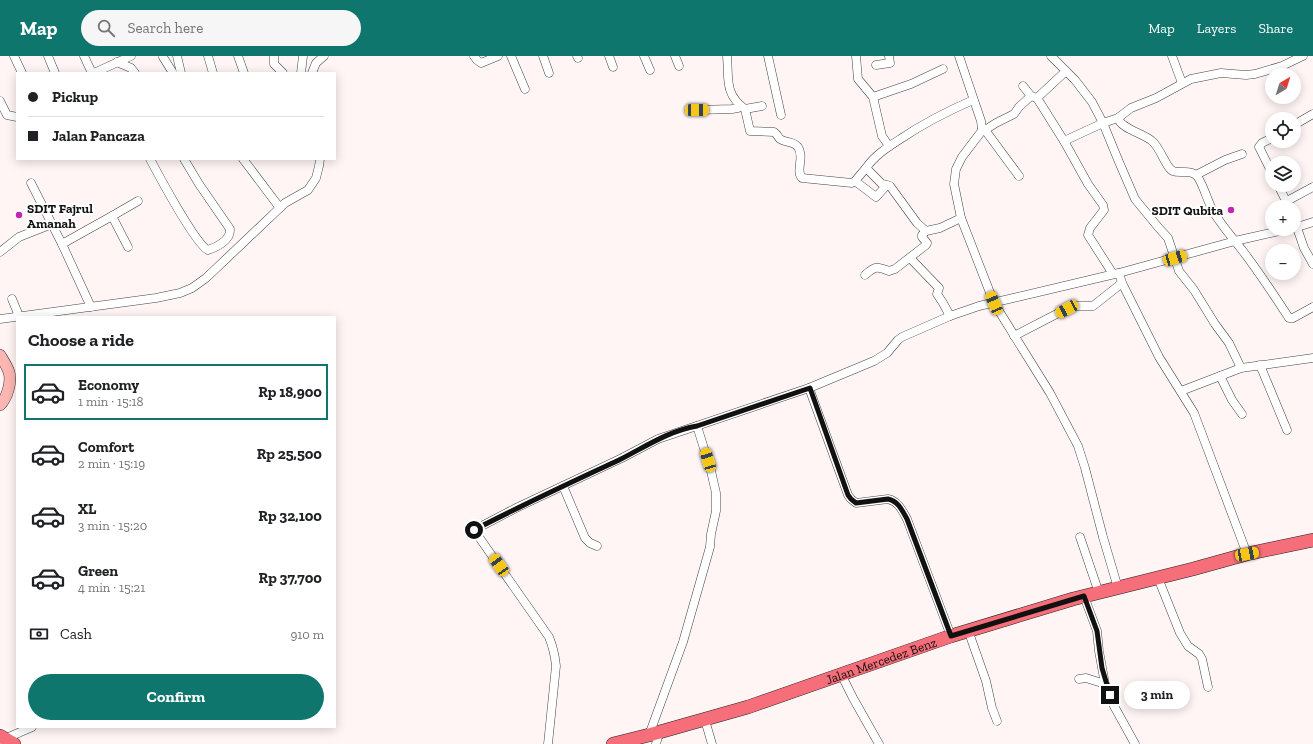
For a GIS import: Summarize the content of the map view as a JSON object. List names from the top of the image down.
{
  "streets": {
    "main road": ["Jalan Mercedez Benz"]
  },
  "places": ["SDIT Qubita", "SDIT Fajrul Amanah"],
  "north": "top right",
  "page": {
    "header": "Map",
    "search": "Search here",
    "nav": ["Map", "Layers", "Share"],
    "map_buttons": ["+", "−"],
    "banner": ["Pickup", "Jalan Pancaza"],
    "heading": "Choose a ride",
    "list": [
      {
        "name": "Economy",
        "note": "1 min · 15:18",
        "value": "Rp 18,900"
      },
      {
        "name": "Comfort",
        "note": "2 min · 15:19",
        "value": "Rp 25,500"
      },
      {
        "name": "XL",
        "note": "3 min · 15:20",
        "value": "Rp 32,100"
      },
      {
        "name": "Green",
        "note": "4 min · 15:21",
        "value": "Rp 37,700"
      }
    ],
    "pay": ["Cash", "910 m"],
    "buttons": "Confirm",
    "bubble": "3 min"
  }
}
